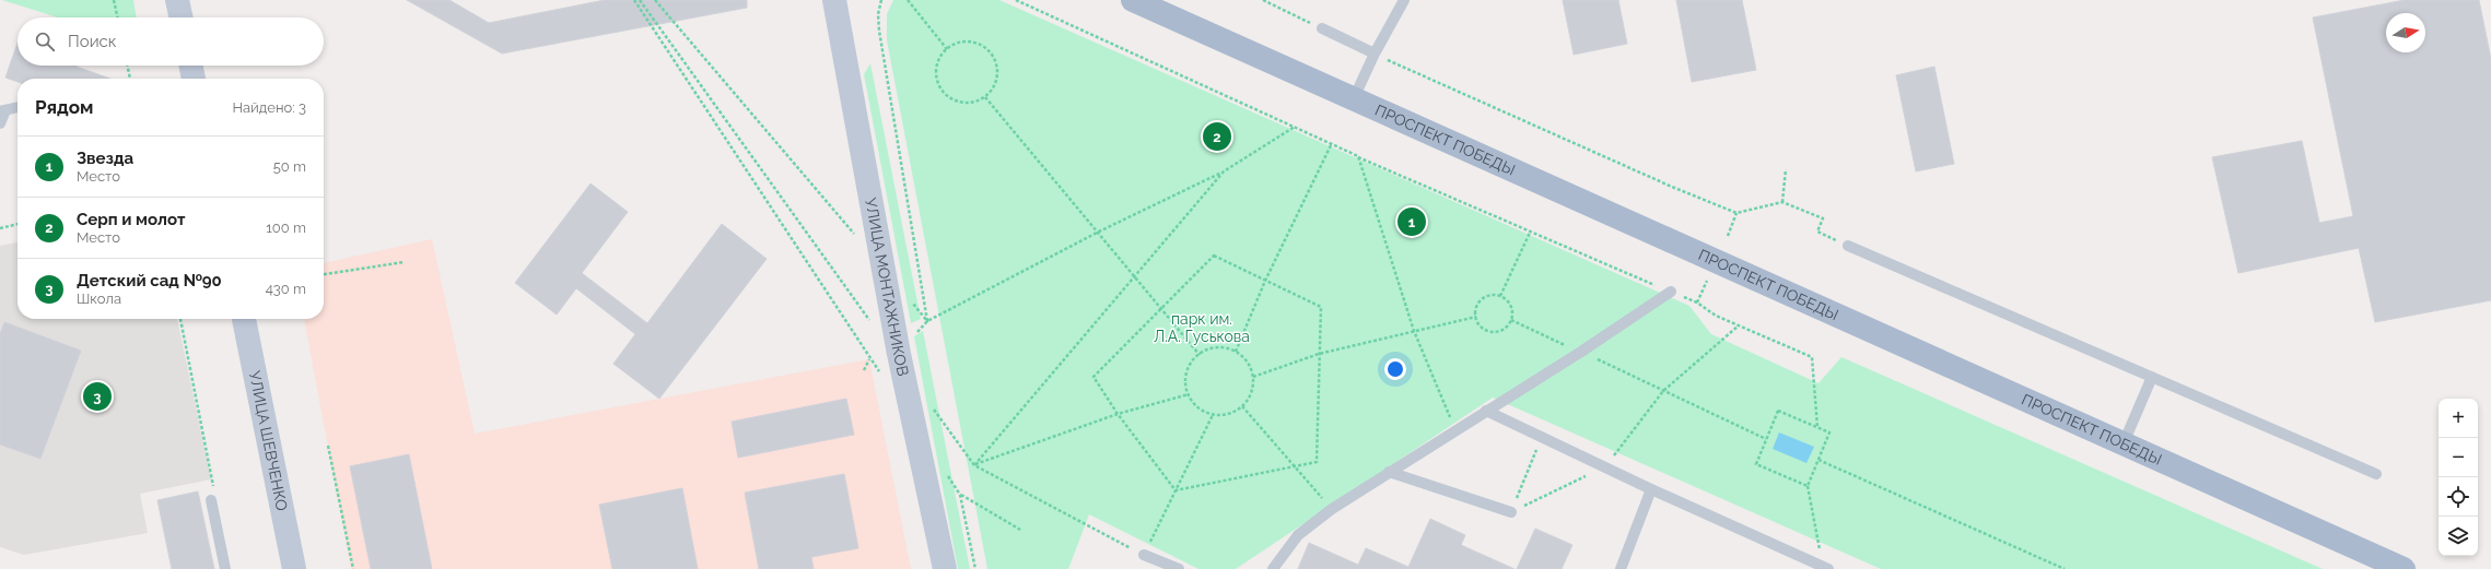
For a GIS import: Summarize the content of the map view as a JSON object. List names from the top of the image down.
{
  "streets": {
    "main road": ["ПРОСПЕКТ ПОБЕДЫ", "УЛИЦА МОНТАЖНИКОВ", "УЛИЦА ШЕВЧЕНКО"]
  },
  "parks": ["парк им. Л.А. Гуськова"],
  "north": "right",
  "page": {
    "search": "Поиск",
    "heading": ["Рядом", "Найдено: 3"],
    "pins": ["2", "1", "3"],
    "list": [
      {
        "mark": "1",
        "name": "Звезда",
        "note": "Место",
        "value": "50 m"
      },
      {
        "mark": "2",
        "name": "Серп и молот",
        "note": "Место",
        "value": "100 m"
      },
      {
        "mark": "3",
        "name": "Детский сад №90",
        "note": "Школа",
        "value": "430 m"
      }
    ],
    "map_buttons": ["+", "−"]
  }
}
